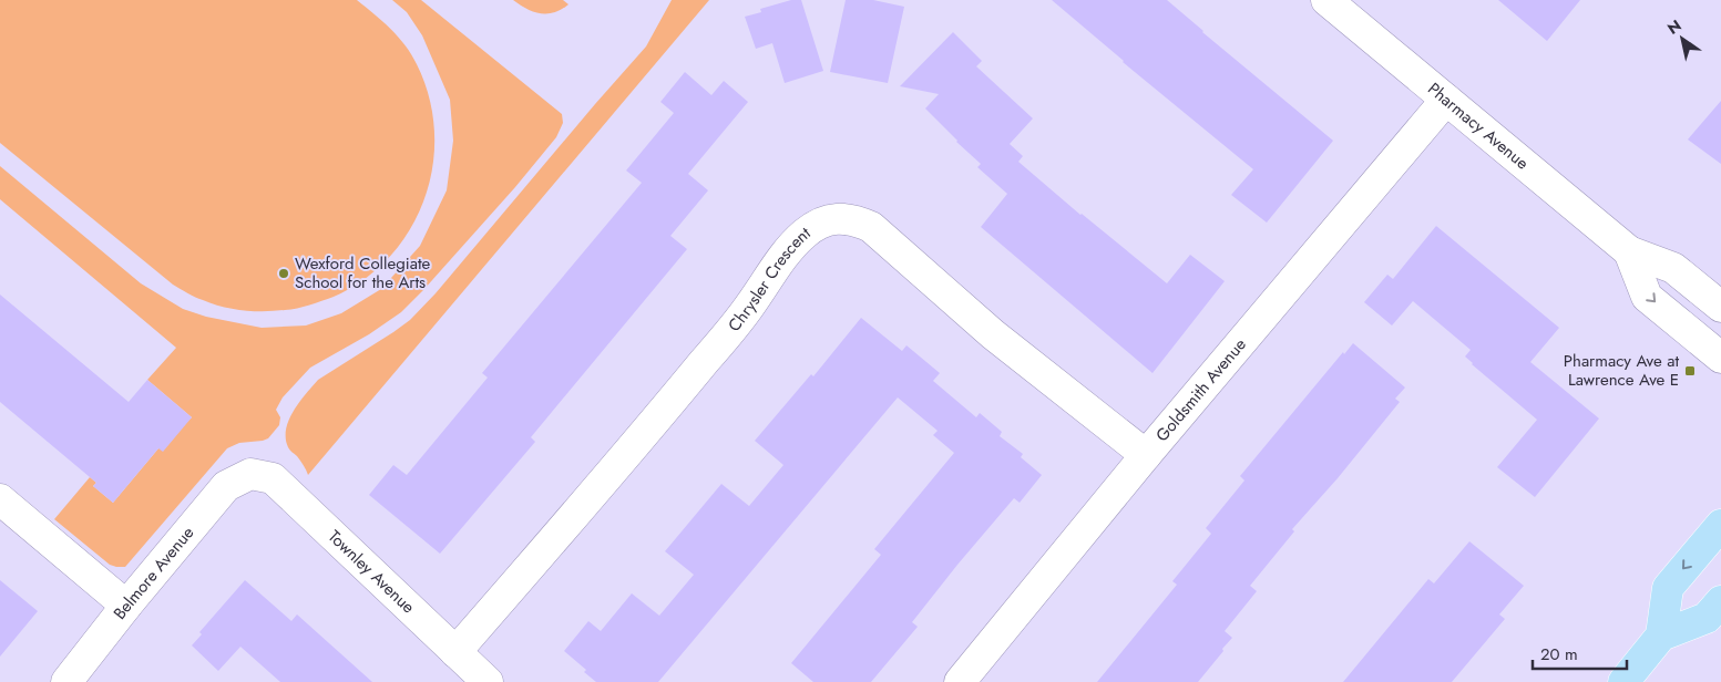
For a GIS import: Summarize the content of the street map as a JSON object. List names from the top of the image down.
{
  "streets": {
    "street": [
      "Pharmacy Avenue",
      "Chrysler Crescent",
      "Goldsmith Avenue",
      "Townley Avenue",
      "Belmore Avenue"
    ]
  },
  "crossings": [
    ["Pharmacy Avenue", "Goldsmith Avenue"],
    ["Chrysler Crescent", "Goldsmith Avenue"],
    ["Chrysler Crescent", "Townley Avenue"],
    ["Townley Avenue", "Belmore Avenue"]
  ],
  "places": {
    "other": ["Wexford Collegiate School for the Arts"],
    "transit": ["Pharmacy Ave at Lawrence Ave E"]
  },
  "scale_bar": "20 m",
  "north": "top left"
}
